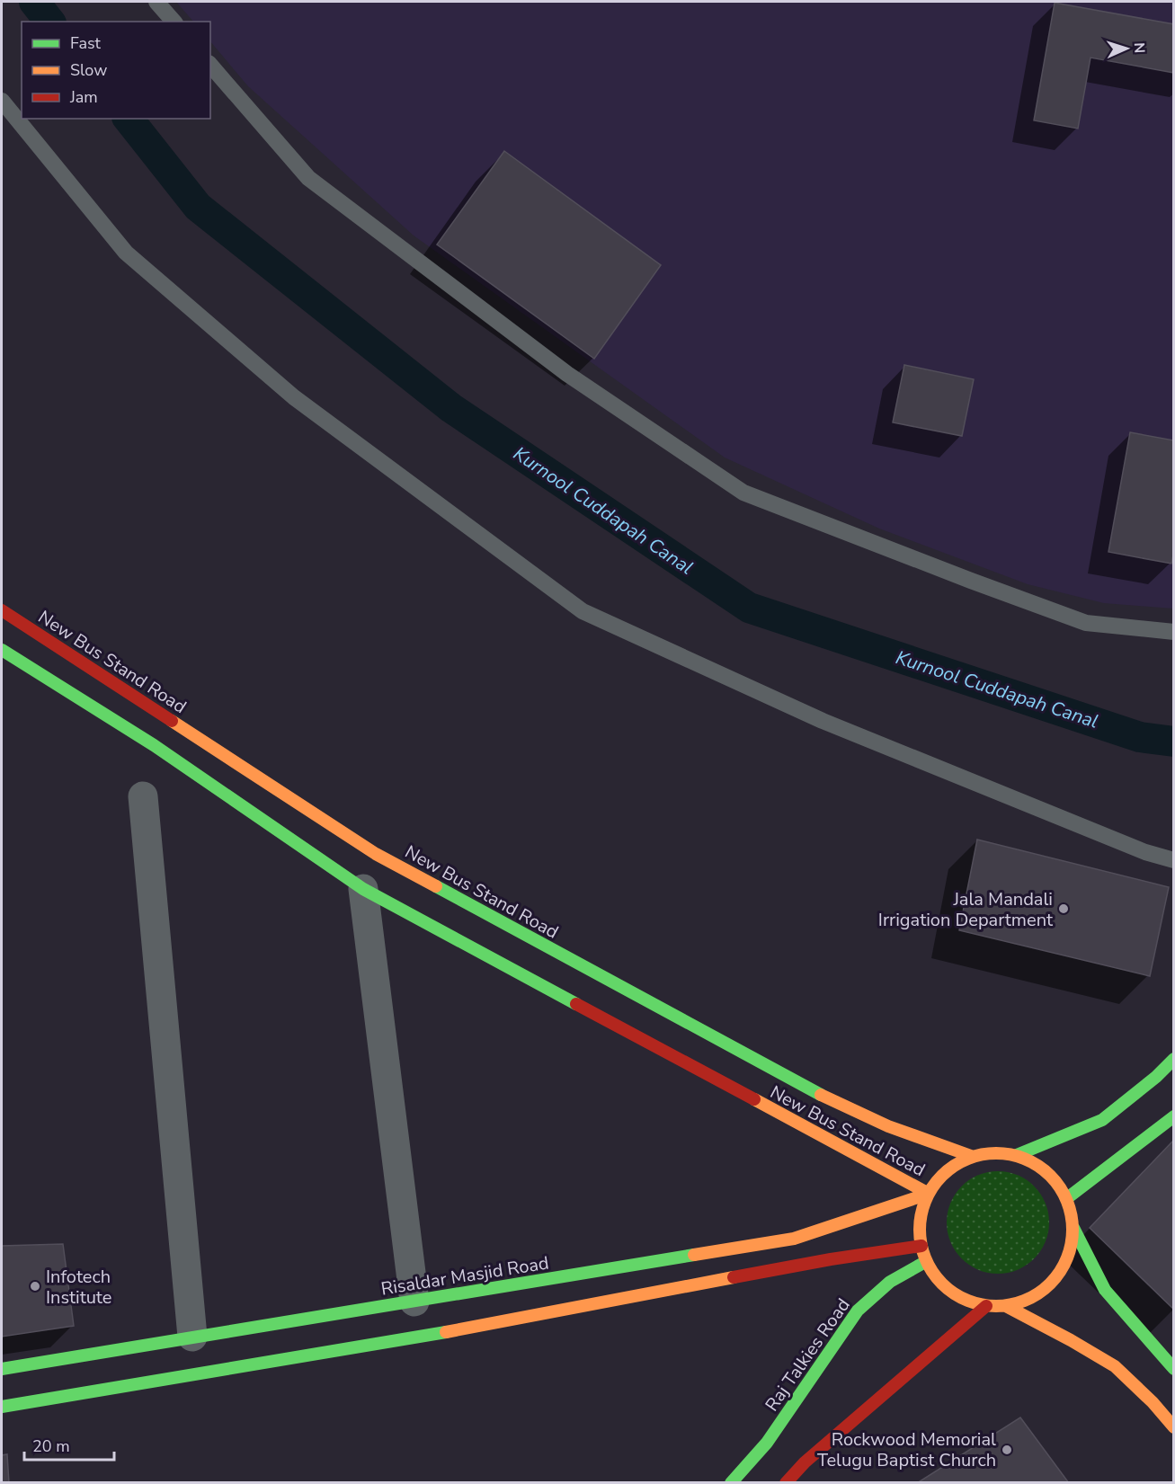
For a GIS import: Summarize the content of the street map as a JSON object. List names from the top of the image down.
{
  "streets": {
    "main road": ["New Bus Stand Road", "Risaldar Masjid Road", "Raj Talkies Road"]
  },
  "crossings": [
    ["New Bus Stand Road", "Risaldar Masjid Road"],
    ["New Bus Stand Road", "Raj Talkies Road"],
    ["Risaldar Masjid Road", "Raj Talkies Road"]
  ],
  "water": ["Kurnool Cuddapah Canal"],
  "places": ["Jala Mandali Irrigation Department", "Infotech Institute", "Rockwood Memorial Telugu Baptist Church"],
  "legend": ["Fast", "Slow", "Jam"],
  "scale_bar": "20 m",
  "north": "right"
}
